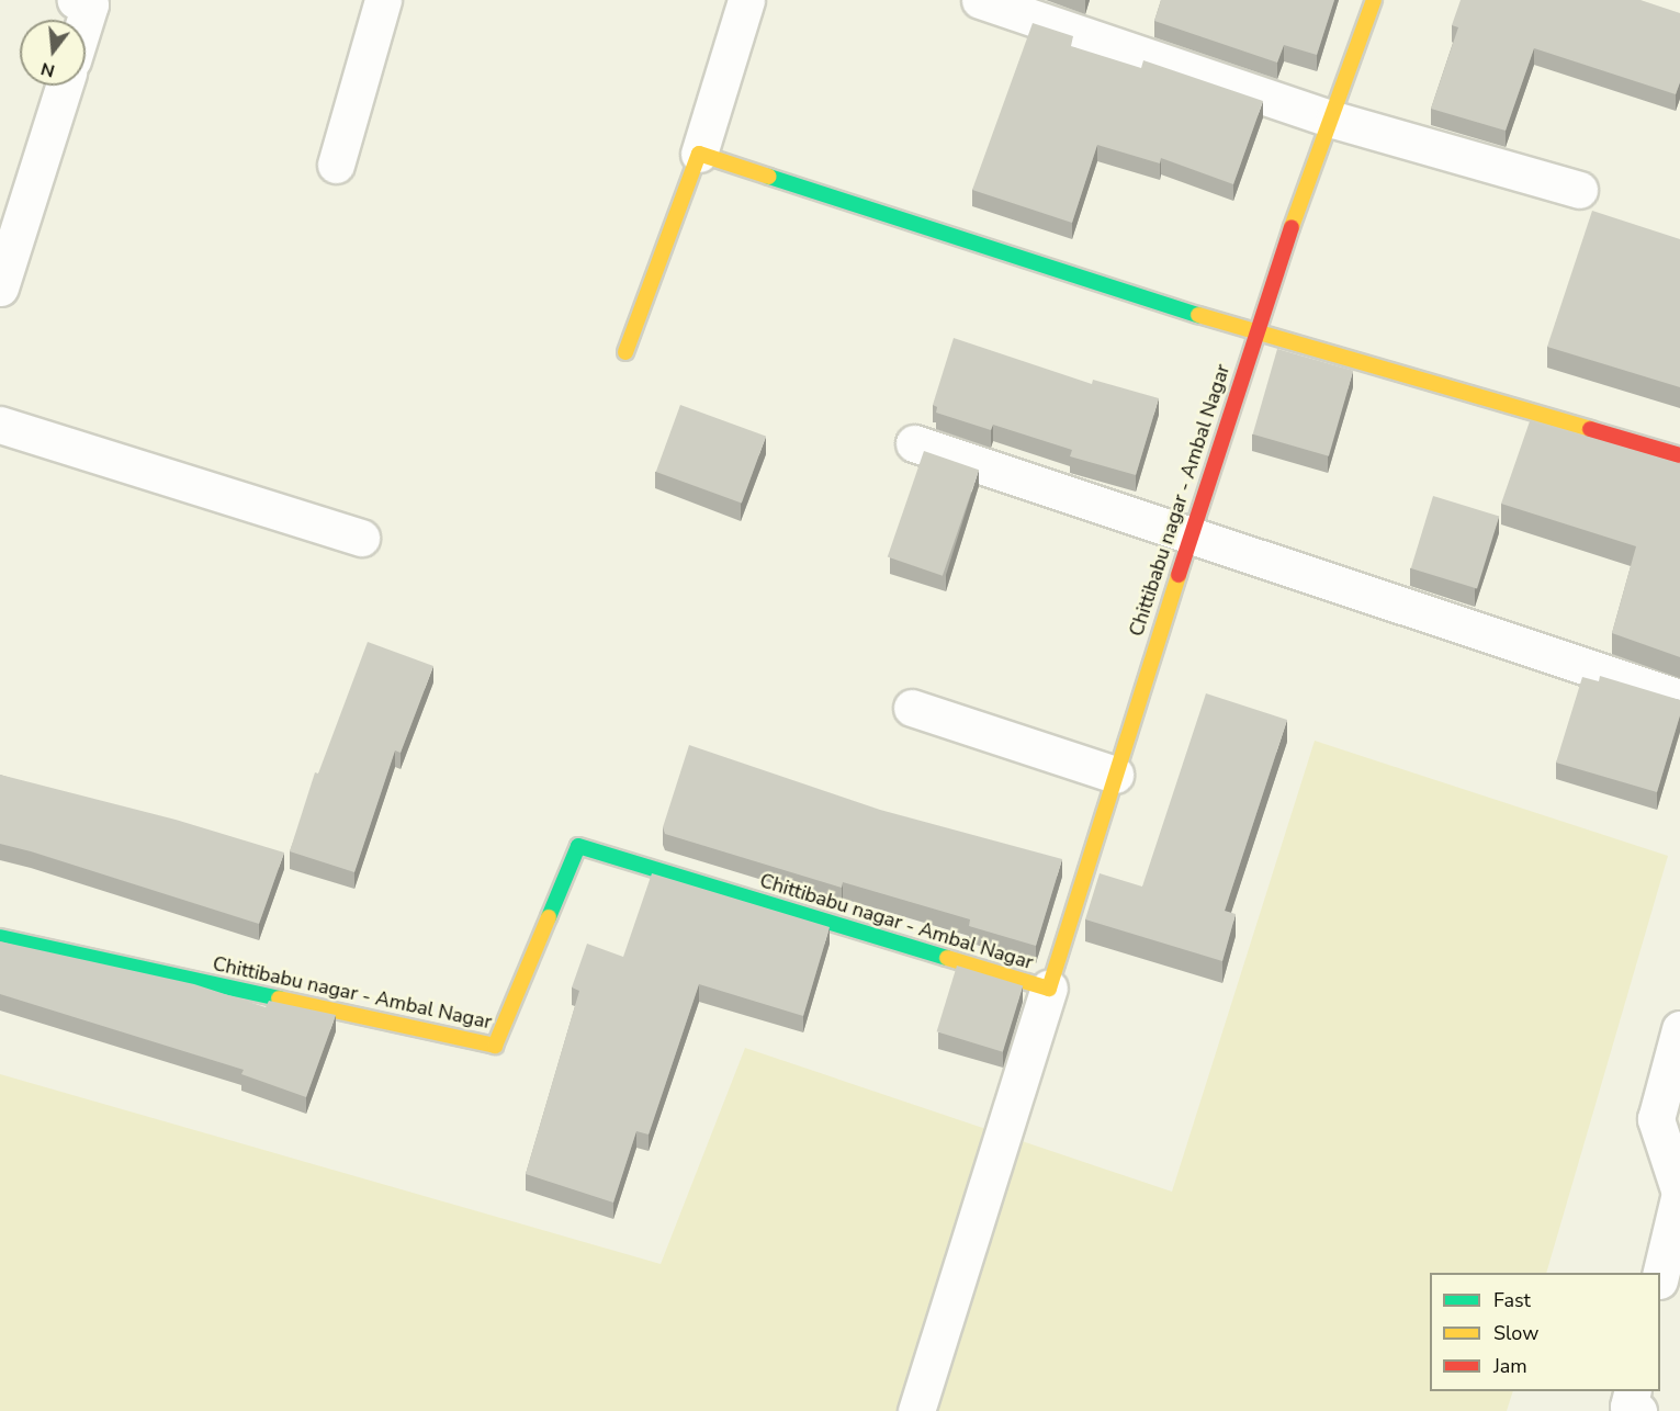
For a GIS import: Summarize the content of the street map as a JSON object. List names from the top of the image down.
{
  "streets": {
    "street": ["Chittibabu nagar - Ambal Nagar"]
  },
  "legend": ["Fast", "Slow", "Jam"],
  "north": "bottom"
}
